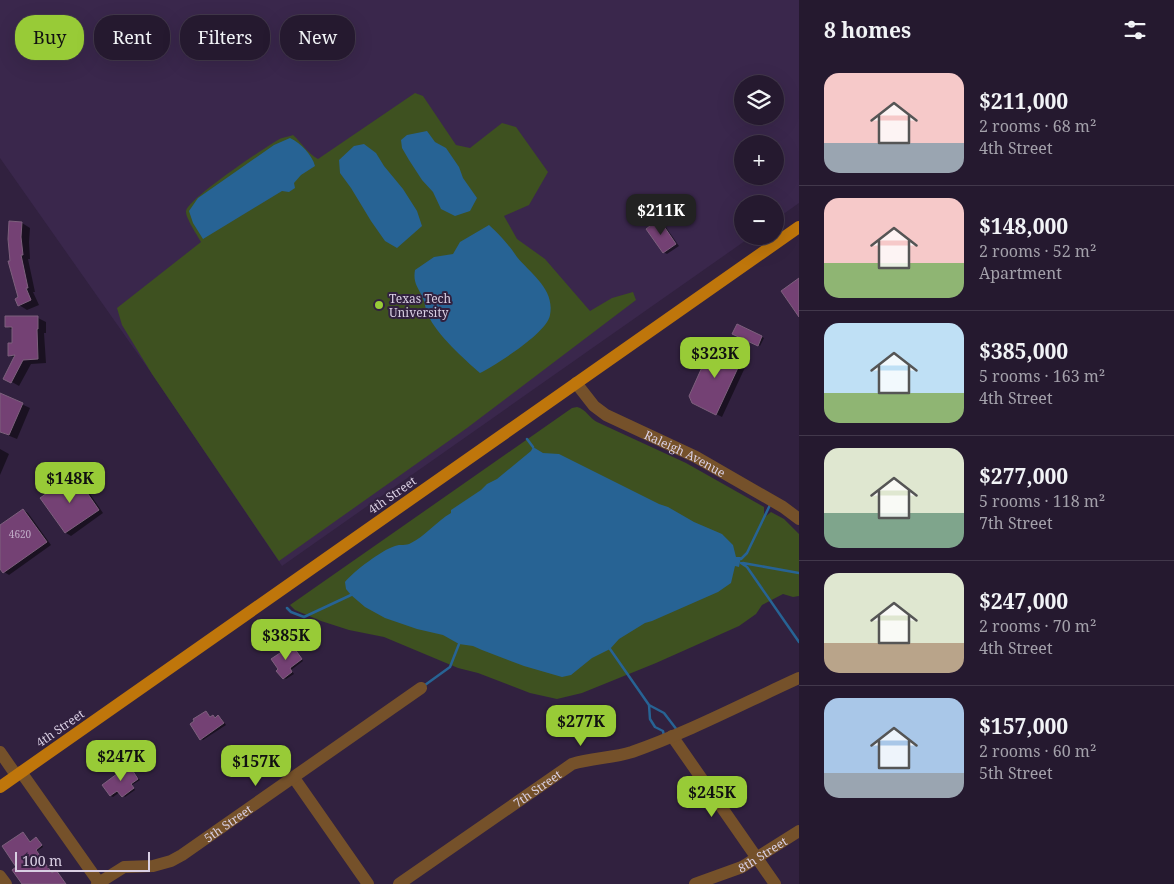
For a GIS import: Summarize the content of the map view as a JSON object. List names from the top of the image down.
{
  "streets": {
    "main road": ["4th Street"],
    "street": [
      "Raleigh Avenue",
      "7th Street",
      "5th Street",
      "8th Street"
    ]
  },
  "crossings": [
    ["Raleigh Avenue", "4th Street"]
  ],
  "places": ["Texas Tech University"],
  "house_numbers": ["4620"],
  "scale_bar": "100 m",
  "page": {
    "heading": "8 homes",
    "chip": [
      "Buy",
      "Rent",
      "Filters",
      "New"
    ],
    "list": [
      {
        "name": "$211,000",
        "note": "2 rooms · 68 m² · 4th Street"
      },
      {
        "name": "$148,000",
        "note": "2 rooms · 52 m² · Apartment"
      },
      {
        "name": "$385,000",
        "note": "5 rooms · 163 m² · 4th Street"
      },
      {
        "name": "$277,000",
        "note": "5 rooms · 118 m² · 7th Street"
      },
      {
        "name": "$247,000",
        "note": "2 rooms · 70 m² · 4th Street"
      },
      {
        "name": "$157,000",
        "note": "2 rooms · 60 m² · 5th Street"
      }
    ],
    "map_buttons": ["+", "−"],
    "price": [
      "$211K",
      "$323K",
      "$148K",
      "$385K",
      "$277K",
      "$247K",
      "$157K",
      "$245K"
    ],
    "scale": "100 m"
  }
}
